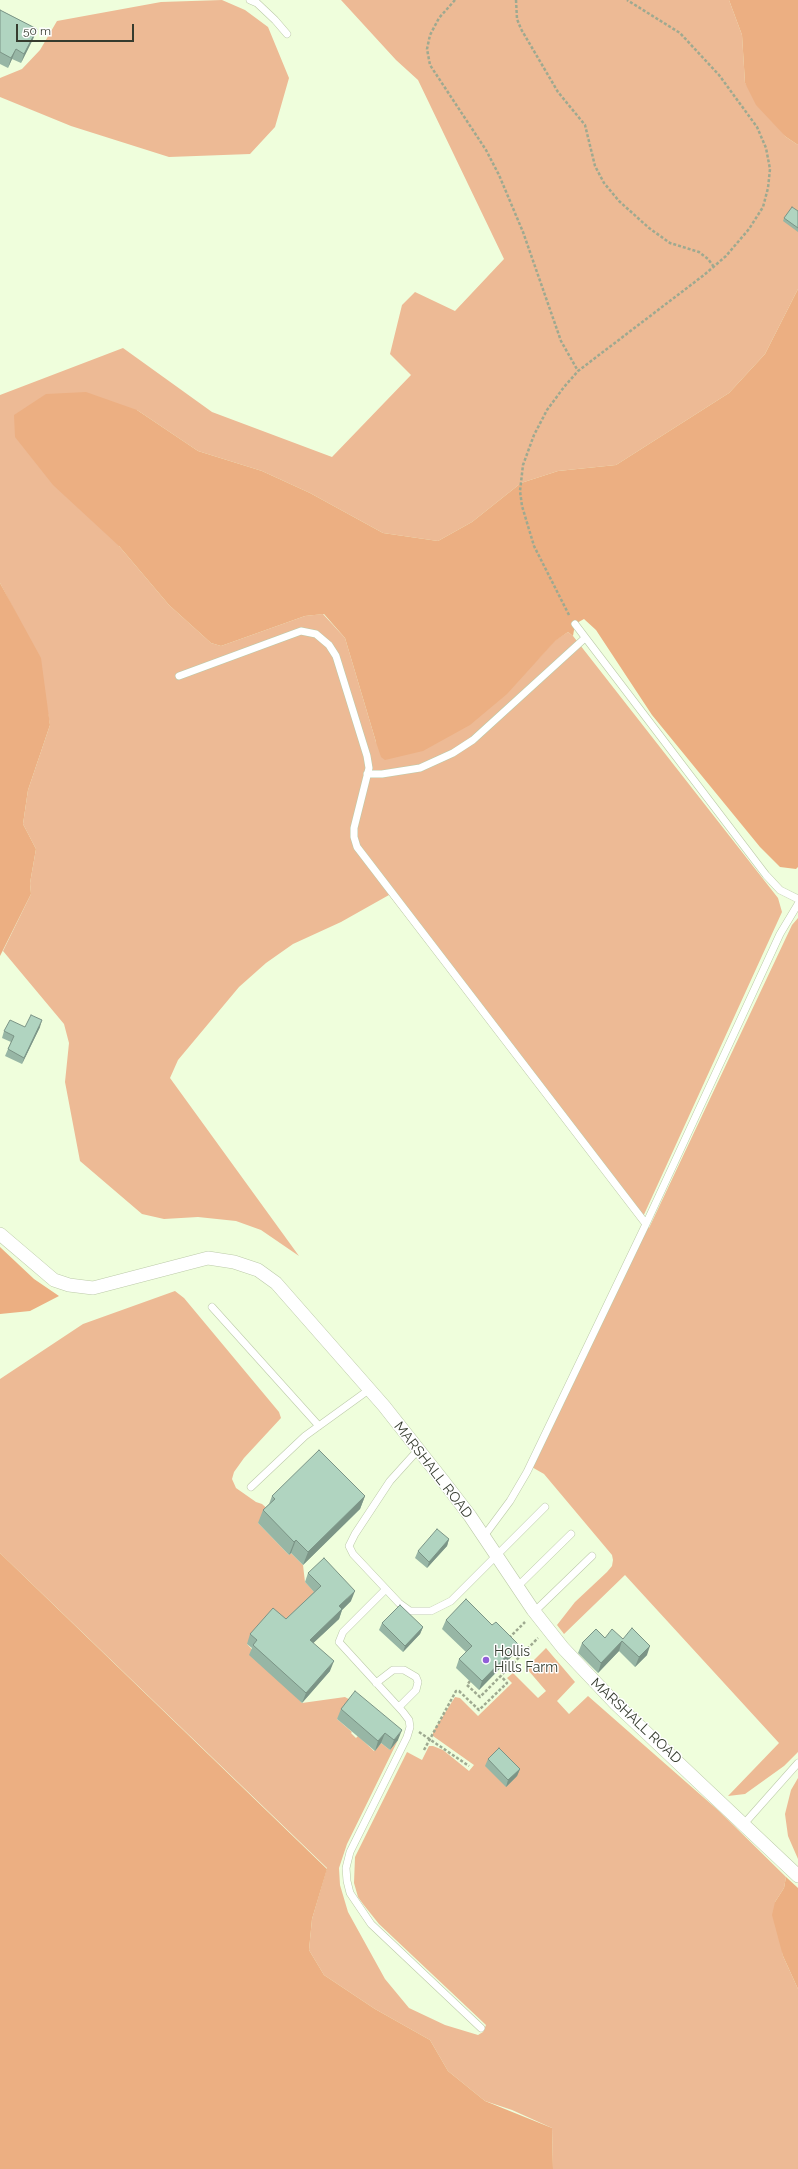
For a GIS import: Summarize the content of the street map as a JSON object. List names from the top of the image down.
{
  "streets": {
    "street": ["MARSHALL ROAD"]
  },
  "places": ["Hollis Hills Farm"],
  "scale_bar": "50 m"
}
